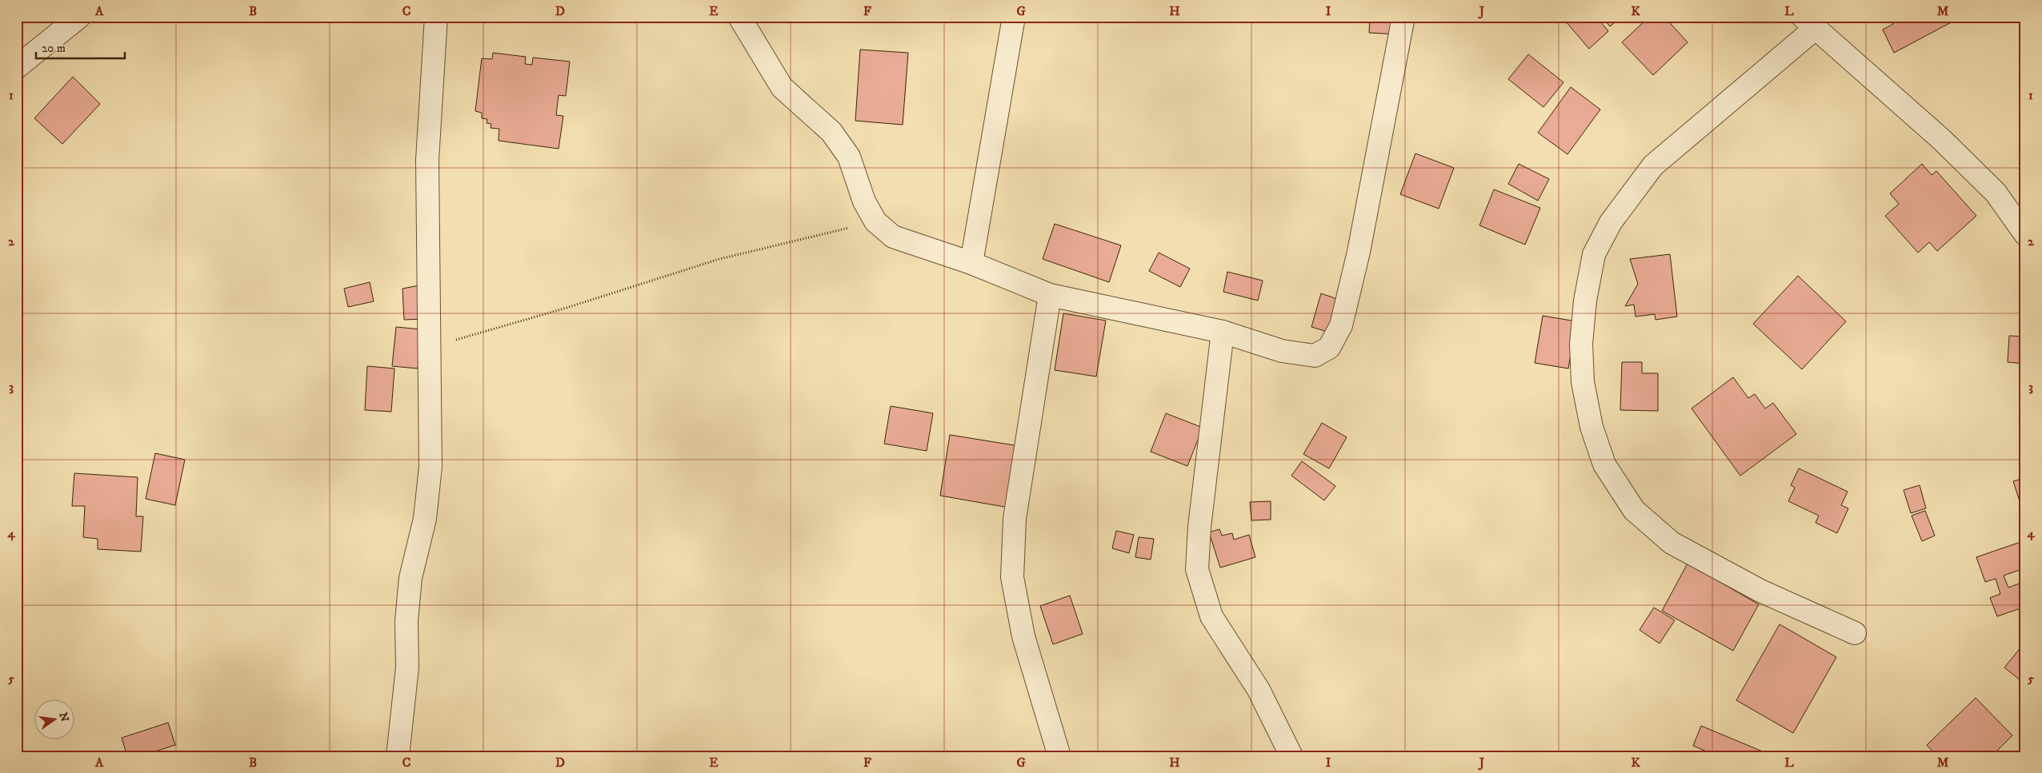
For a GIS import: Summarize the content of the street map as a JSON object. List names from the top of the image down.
{
  "scale_bar": "20 m",
  "north": "right",
  "grid": {
    "columns": [
      "A",
      "B",
      "C",
      "D",
      "E",
      "F",
      "G",
      "H",
      "I",
      "J",
      "K",
      "L",
      "M"
    ],
    "rows": [
      "1",
      "2",
      "3",
      "4",
      "5"
    ]
  }
}
